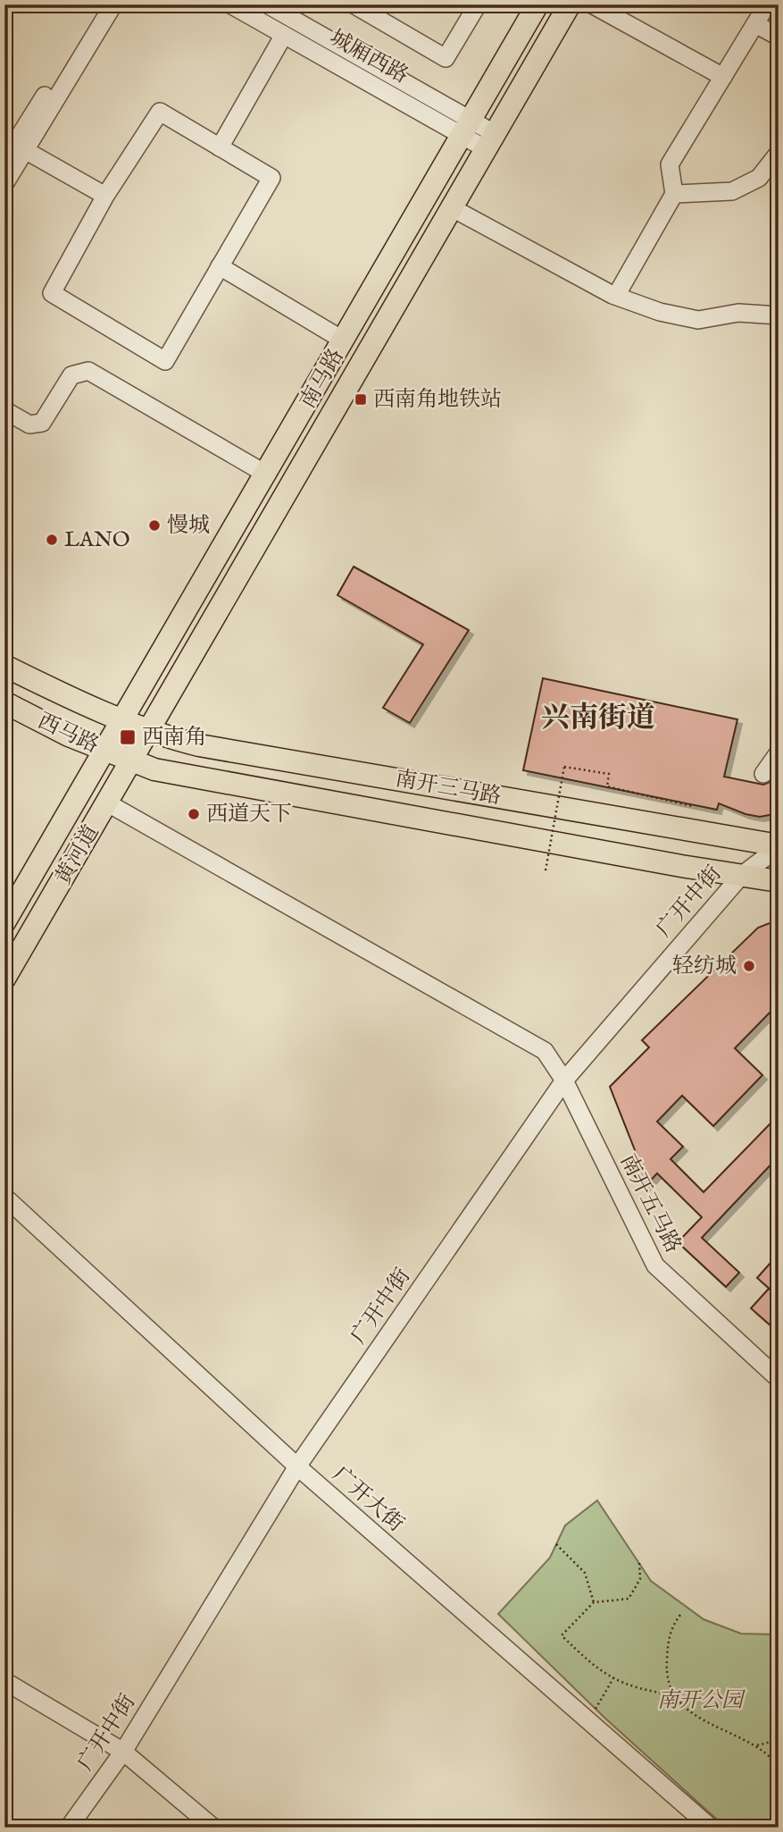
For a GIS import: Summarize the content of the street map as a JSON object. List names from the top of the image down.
{
  "streets": {
    "main road": [
      "南马路",
      "西马路",
      "南开三马路",
      "黄河道"
    ],
    "street": [
      "城厢西路",
      "广开中街",
      "南开五马路",
      "广开大街"
    ]
  },
  "crossings": [
    ["城厢西路", "南马路"],
    ["南马路", "西马路"],
    ["南马路", "南开三马路"],
    ["南马路", "黄河道"],
    ["西马路", "南开三马路"],
    ["西马路", "黄河道"],
    ["南开三马路", "黄河道"],
    ["南开三马路", "广开中街"],
    ["黄河道", "南开五马路"],
    ["广开中街", "南开五马路"],
    ["广开中街", "广开大街"]
  ],
  "districts": ["兴南街道"],
  "parks": ["南开公园"],
  "places": {
    "transit": ["西南角地铁站", "西南角"],
    "other": [
      "慢城",
      "LANO",
      "西道天下",
      "轻纺城"
    ]
  }
}
